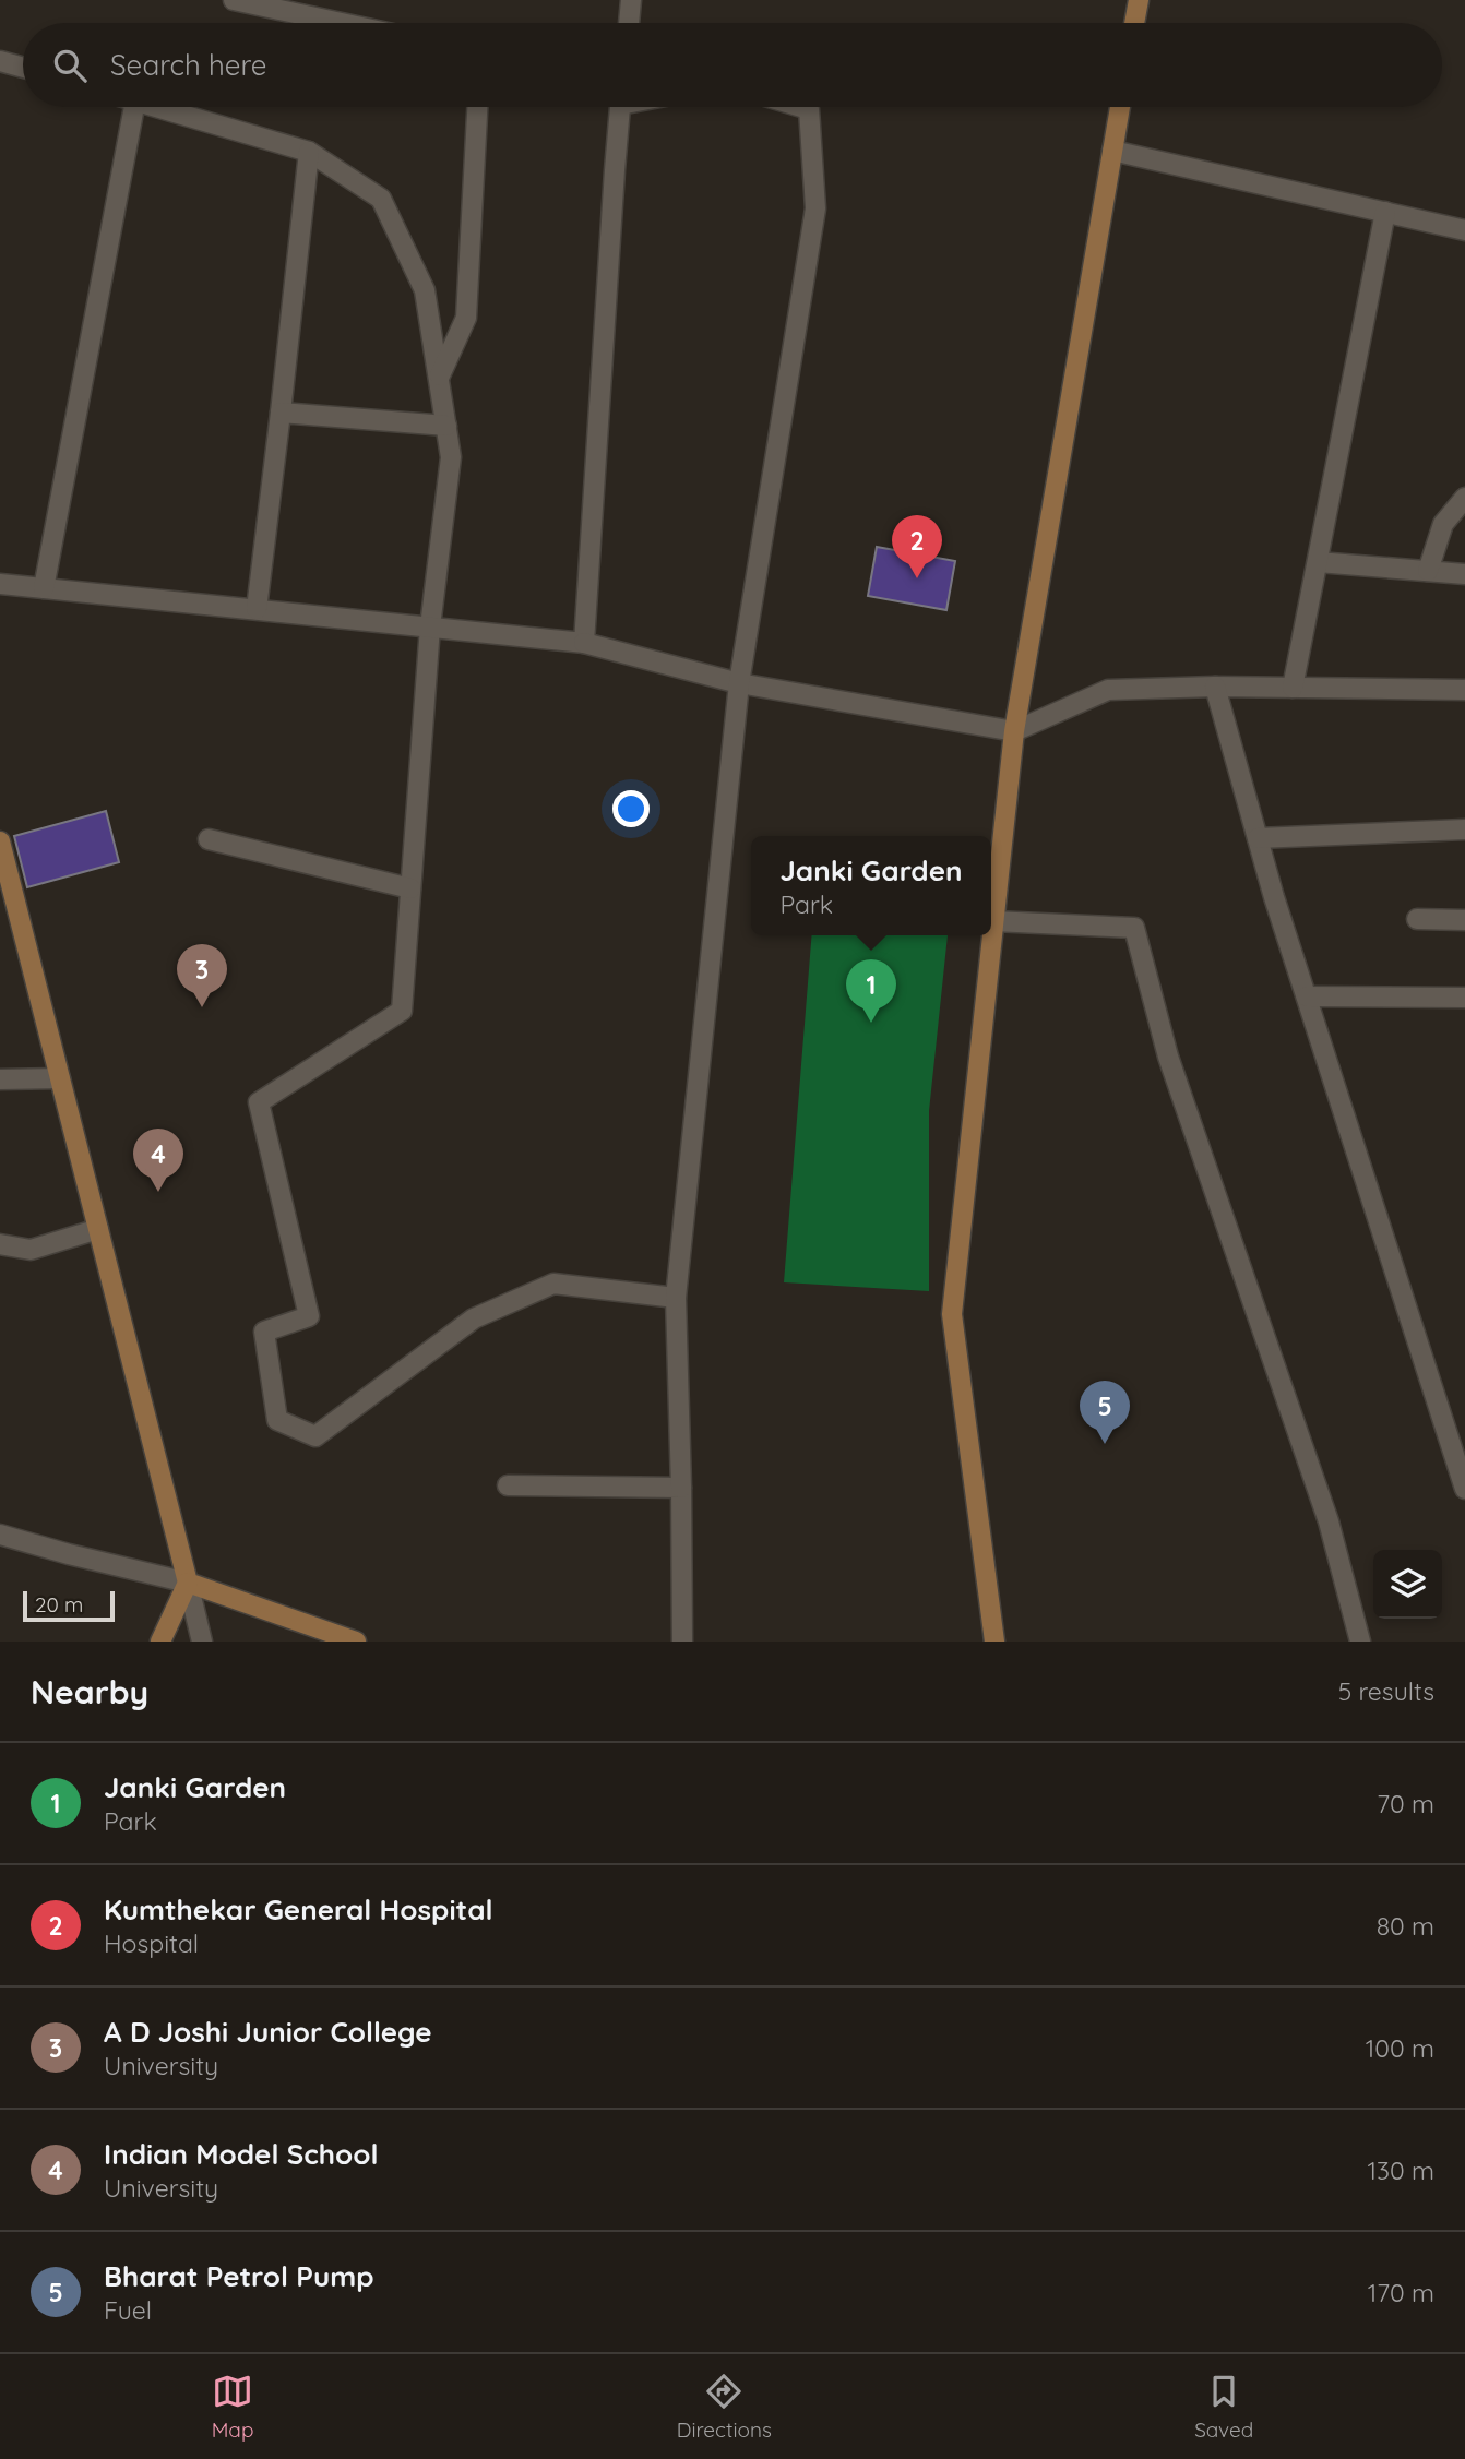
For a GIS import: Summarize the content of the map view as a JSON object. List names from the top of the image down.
{
  "scale_bar": "20 m",
  "page": {
    "search": "Search here",
    "pins": [
      "2",
      "3",
      "1",
      "4",
      "5"
    ],
    "popup": ["Janki Garden", "Park"],
    "scale": "20 m",
    "heading": ["Nearby", "5 results"],
    "list": [
      {
        "mark": "1",
        "name": "Janki Garden",
        "note": "Park",
        "value": "70 m"
      },
      {
        "mark": "2",
        "name": "Kumthekar General Hospital",
        "note": "Hospital",
        "value": "80 m"
      },
      {
        "mark": "3",
        "name": "A D Joshi Junior College",
        "note": "University",
        "value": "100 m"
      },
      {
        "mark": "4",
        "name": "Indian Model School",
        "note": "University",
        "value": "130 m"
      },
      {
        "mark": "5",
        "name": "Bharat Petrol Pump",
        "note": "Fuel",
        "value": "170 m"
      }
    ],
    "nav": ["Map", "Directions", "Saved"]
  }
}
